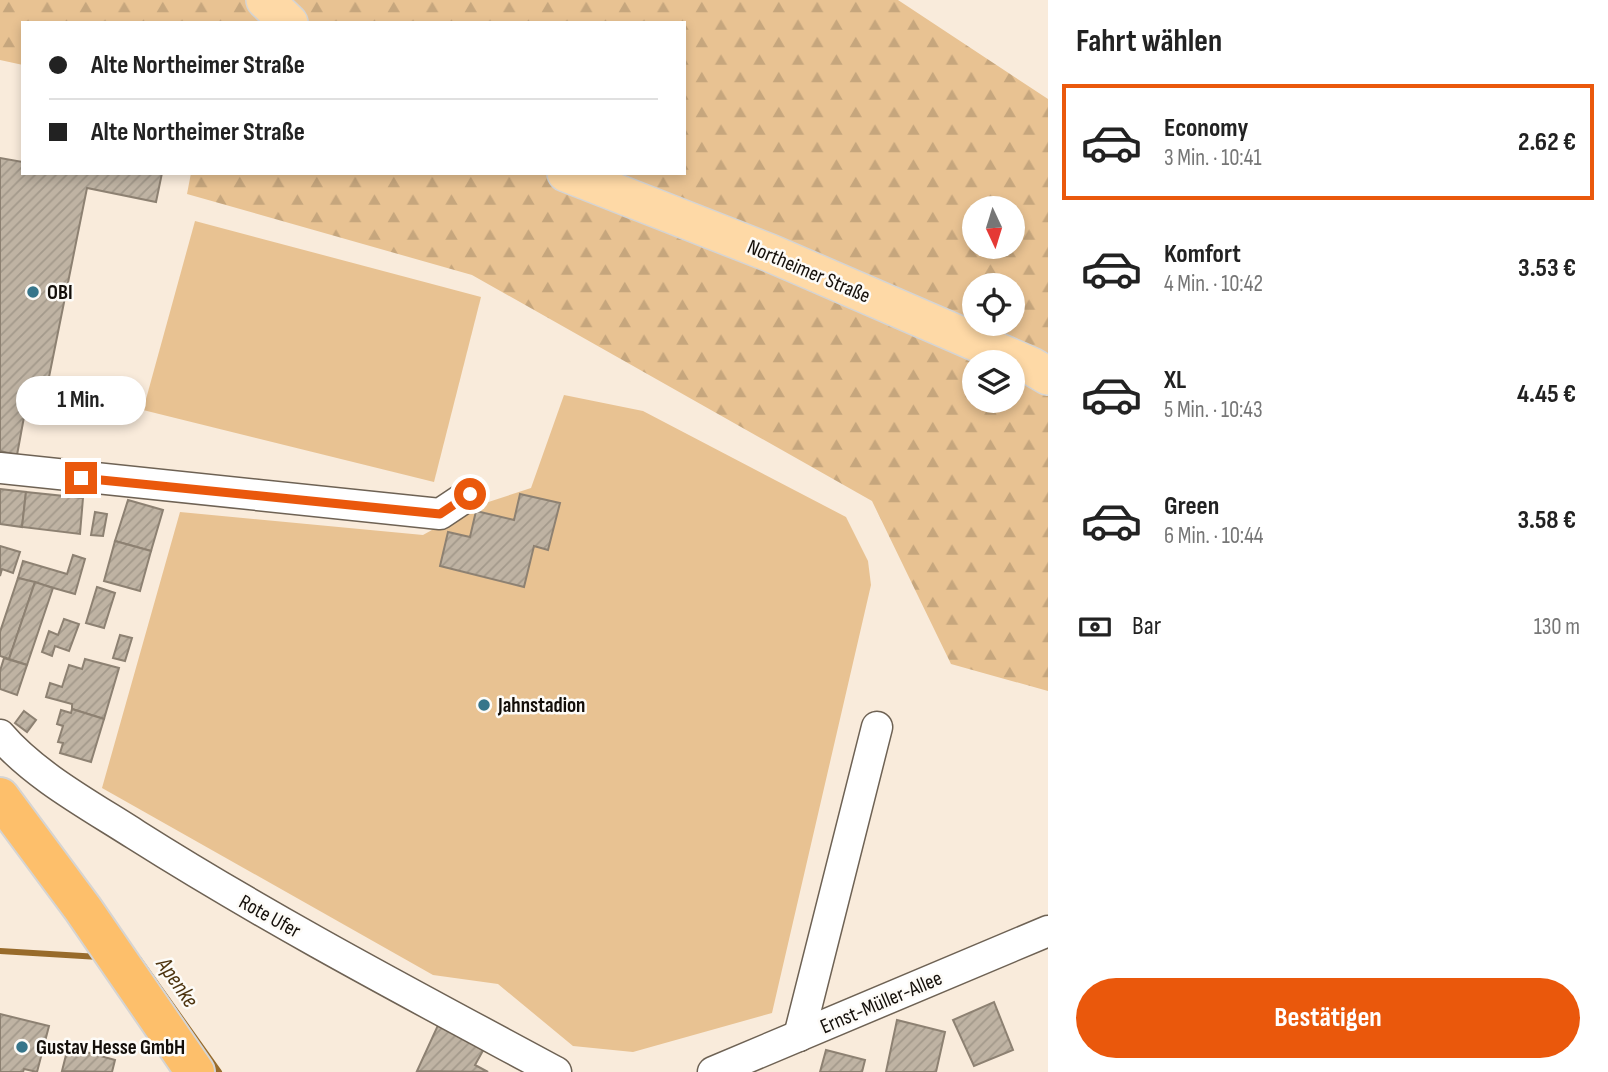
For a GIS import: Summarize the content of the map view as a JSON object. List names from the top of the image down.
{
  "streets": {
    "main road": ["Northeimer Straße"],
    "street": ["Rote Ufer", "Ernst-Müller-Allee"]
  },
  "water": ["Apenke"],
  "places": ["OBI", "Jahnstadion", "Gustav Hesse GmbH"],
  "north": "bottom",
  "page": {
    "heading": "Fahrt wählen",
    "banner": ["Alte Northeimer Straße", "Alte Northeimer Straße"],
    "list": [
      {
        "name": "Economy",
        "note": "3 Min. · 10:41",
        "value": "2.62 €"
      },
      {
        "name": "Komfort",
        "note": "4 Min. · 10:42",
        "value": "3.53 €"
      },
      {
        "name": "XL",
        "note": "5 Min. · 10:43",
        "value": "4.45 €"
      },
      {
        "name": "Green",
        "note": "6 Min. · 10:44",
        "value": "3.58 €"
      }
    ],
    "bubble": "1 Min.",
    "pay": ["Bar", "130 m"],
    "buttons": "Bestätigen"
  }
}
